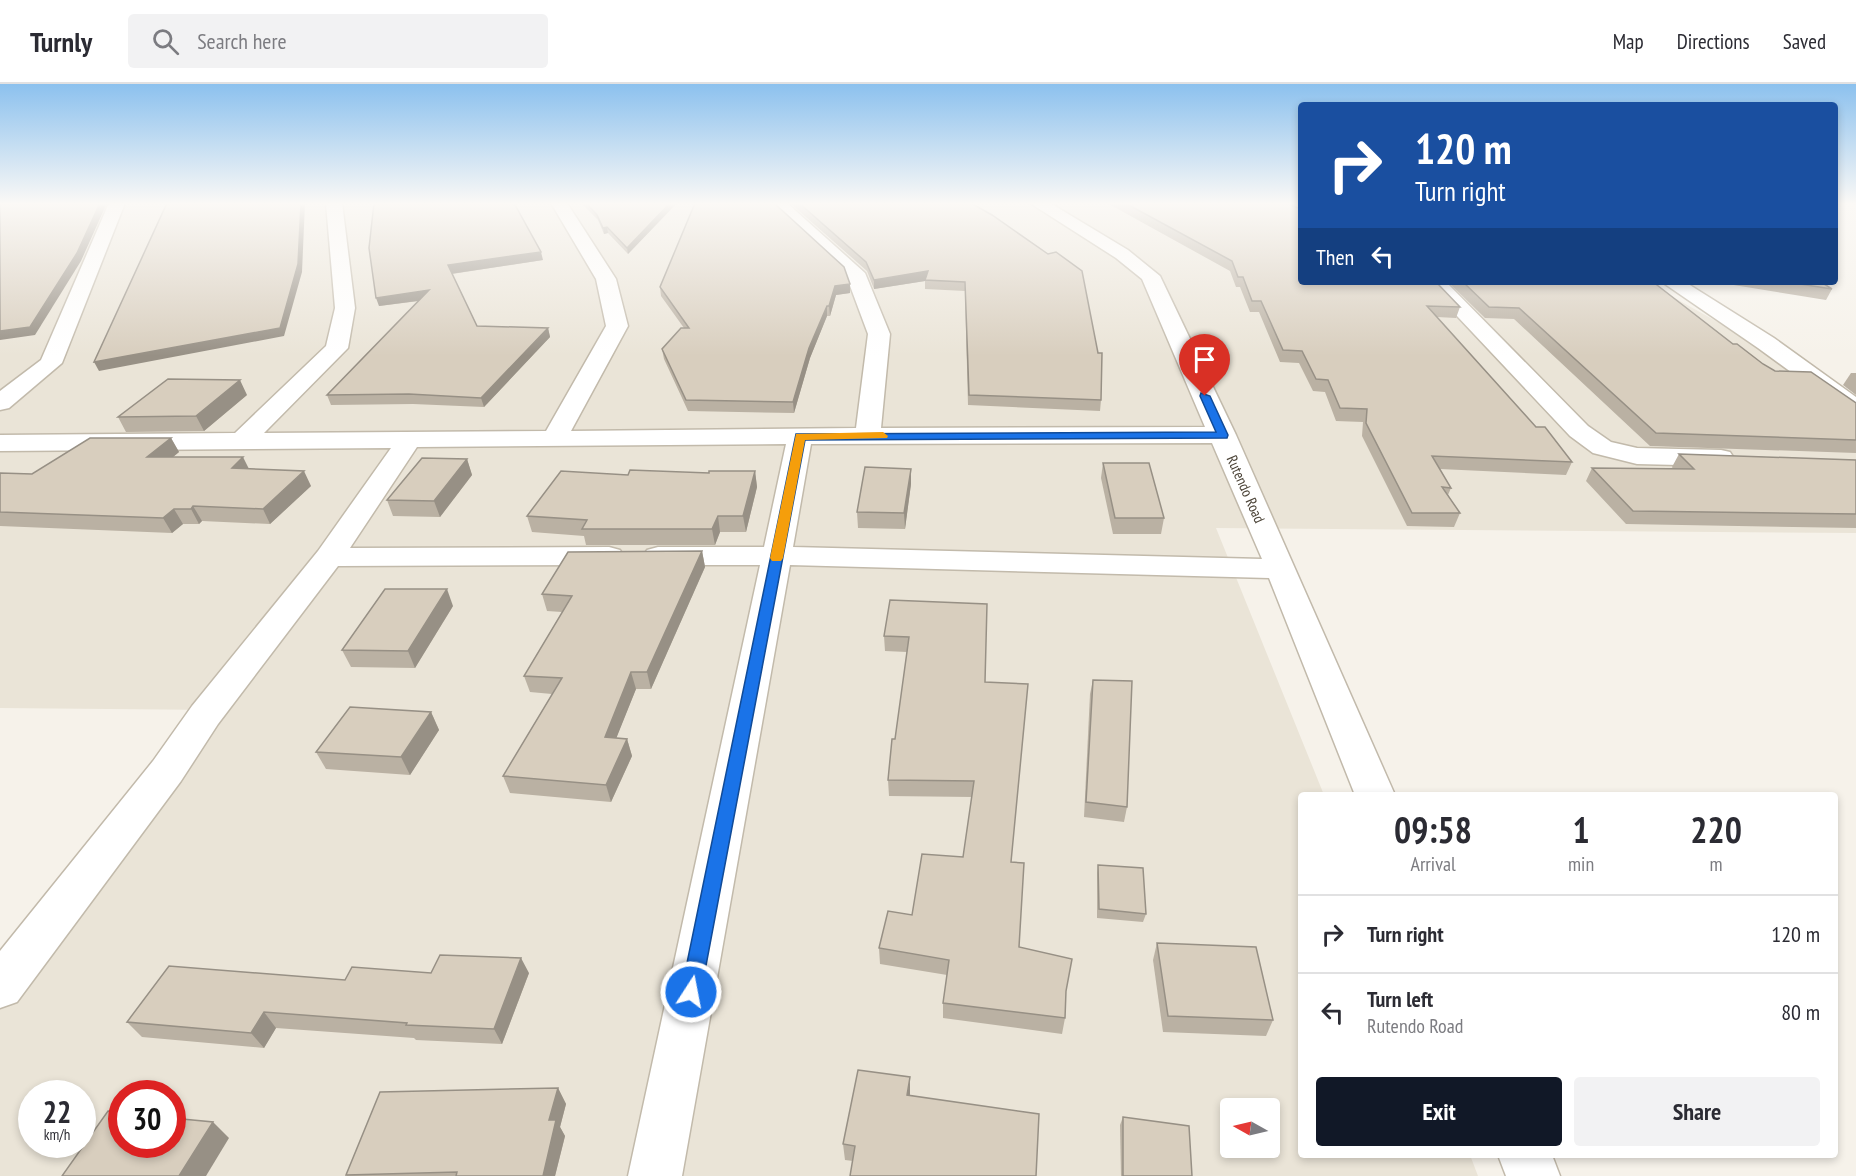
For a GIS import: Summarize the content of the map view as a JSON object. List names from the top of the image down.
{
  "streets": {
    "street": ["Rutendo Road"]
  },
  "north": "left",
  "page": {
    "header": "Turnly",
    "search": "Search here",
    "nav": ["Map", "Directions", "Saved"],
    "turn": ["120 m", "Turn right"],
    "then": "Then",
    "eta": [
      "09:58",
      "Arrival",
      "1",
      "min",
      "220",
      "m"
    ],
    "list": [
      {
        "name": "Turn right",
        "value": "120 m"
      },
      {
        "name": "Turn left",
        "note": "Rutendo Road",
        "value": "80 m"
      }
    ],
    "buttons": ["Exit", "Share"],
    "speed": "22 km/h",
    "limit": "30"
  }
}
